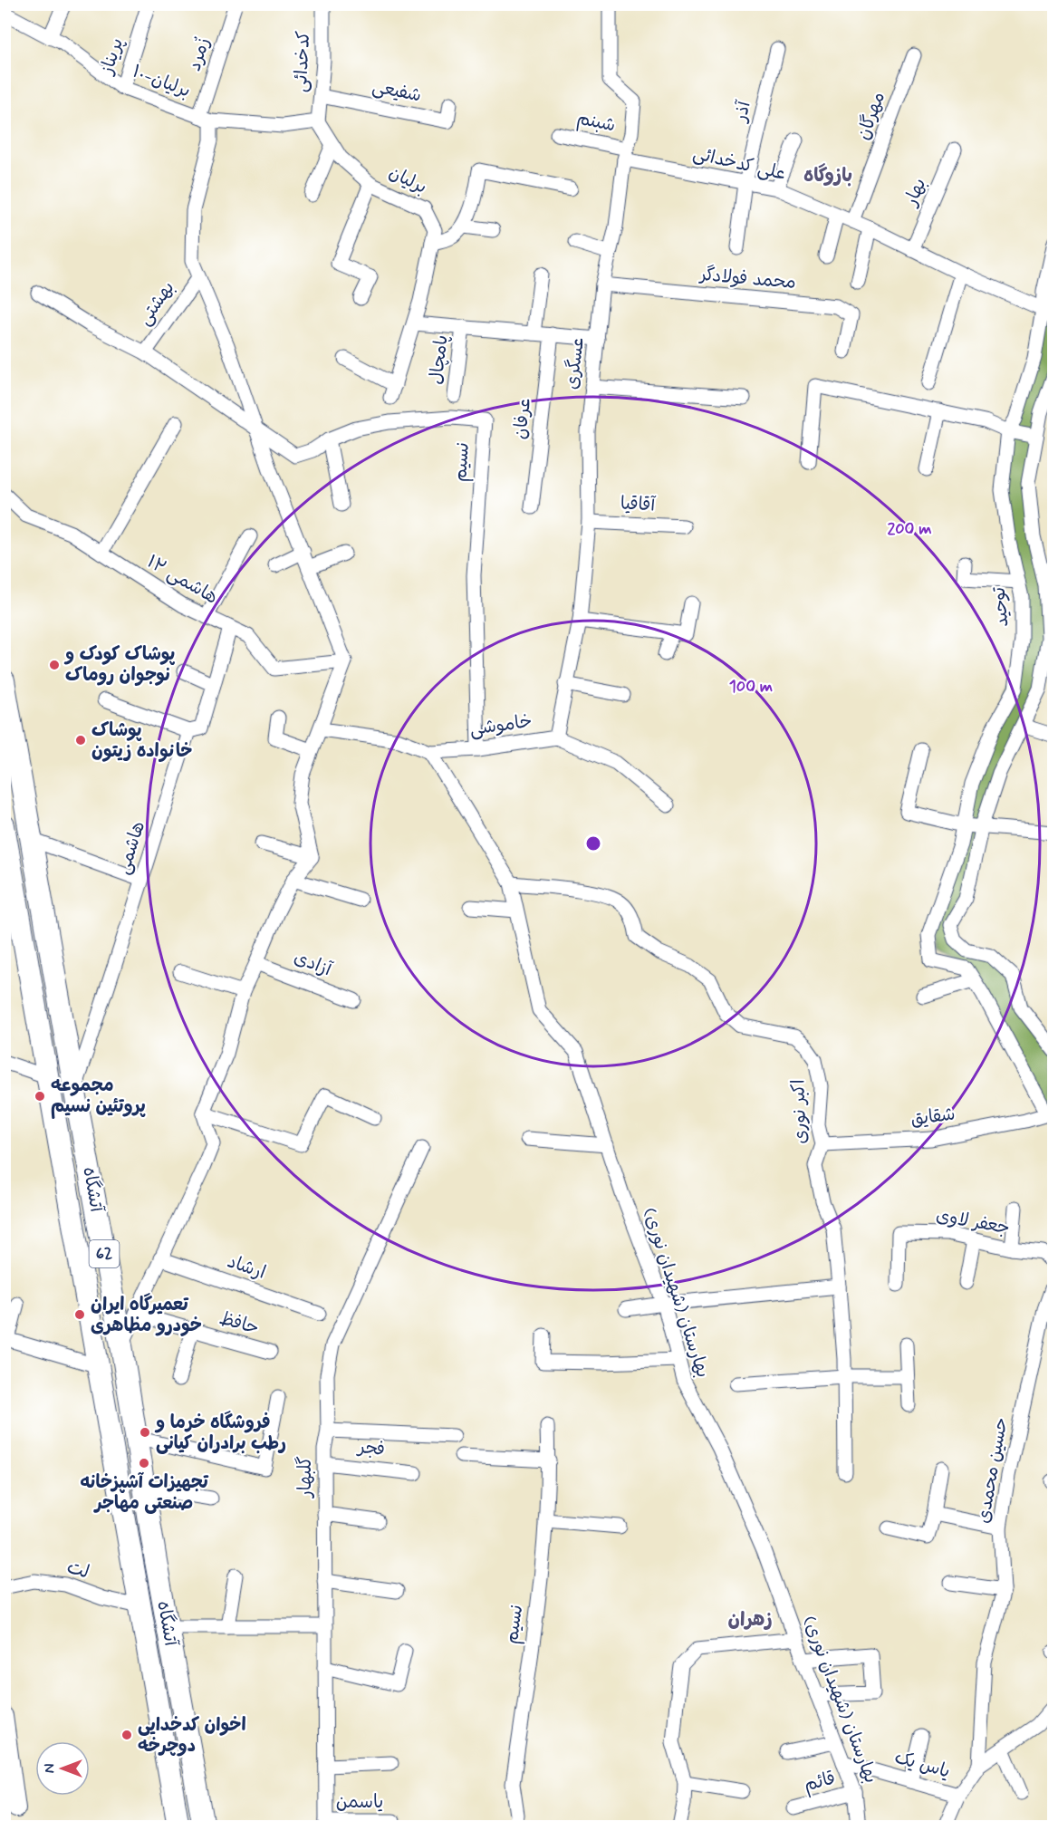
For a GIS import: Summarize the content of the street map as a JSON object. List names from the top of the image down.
{
  "streets": {
    "main road": ["آتشگاه", "62"],
    "street": [
      "زُمرد",
      "پریناز",
      "کدخدائی",
      "۱۰-برلیان",
      "شفیعی",
      "آذر",
      "مهرگان",
      "شبنم",
      "علی کدخدائی",
      "برلیان",
      "بهار",
      "محمد فولادگر",
      "بهشتی",
      "پامچال",
      "عسگری",
      "عرفان",
      "نسیم",
      "آقاقیا",
      "۱۲ هاشمی",
      "توحید",
      "خاموشی",
      "هاشمی",
      "آزادی",
      "اکبر نوری",
      "شقایق",
      "جعفر لاوی",
      "ارشاد",
      "بهارستان (شهیدان نوری)",
      "حافظ",
      "فجر",
      "حسین محمدی",
      "گلبهار",
      "لت",
      "یاس یک",
      "قائم",
      "یاسمن"
    ]
  },
  "crossings": [
    ["زُمرد", "۱۰-برلیان"],
    ["زُمرد", "بهشتی"],
    ["زُمرد", "نسیم"],
    ["زُمرد", "۱۲ هاشمی"],
    ["پریناز", "۱۰-برلیان"],
    ["کدخدائی", "۱۰-برلیان"],
    ["کدخدائی", "شفیعی"],
    ["کدخدائی", "برلیان"],
    ["۱۰-برلیان", "برلیان"],
    ["آذر", "علی کدخدائی"],
    ["مهرگان", "علی کدخدائی"],
    ["شبنم", "علی کدخدائی"],
    ["شبنم", "عسگری"],
    ["علی کدخدائی", "بهار"],
    ["علی کدخدائی", "عسگری"],
    ["علی کدخدائی", "توحید"],
    ["محمد فولادگر", "عسگری"],
    ["عسگری", "آقاقیا"],
    ["عسگری", "خاموشی"],
    ["نسیم", "خاموشی"],
    ["۱۲ هاشمی", "هاشمی"],
    ["خاموشی", "بهارستان (شهیدان نوری)"],
    ["هاشمی", "آتشگاه"],
    ["اکبر نوری", "شقایق"],
    ["اکبر نوری", "بهارستان (شهیدان نوری)"],
    ["آتشگاه", "لت"],
    ["بهارستان (شهیدان نوری)", "یاس یک"],
    ["بهارستان (شهیدان نوری)", "قائم"],
    ["فجر", "گلبهار"],
    ["گلبهار", "یاسمن"]
  ],
  "districts": ["بازوگاه", "زهران"],
  "places": [
    "پوشاک کودک و نوجوان روماک",
    "پوشاک خانواده زیتون",
    "مجموعه پروتئین نسیم",
    "تعمیرگاه ایران خودرو مظاهری",
    "فروشگاه خرما و رطب برادران کیانی",
    "تجهیزات آشپزخانه صنعتی مهاجر",
    "اخوان کدخدایی دوچرخه"
  ],
  "north": "left",
  "rings": ["200 m", "100 m"]
}
